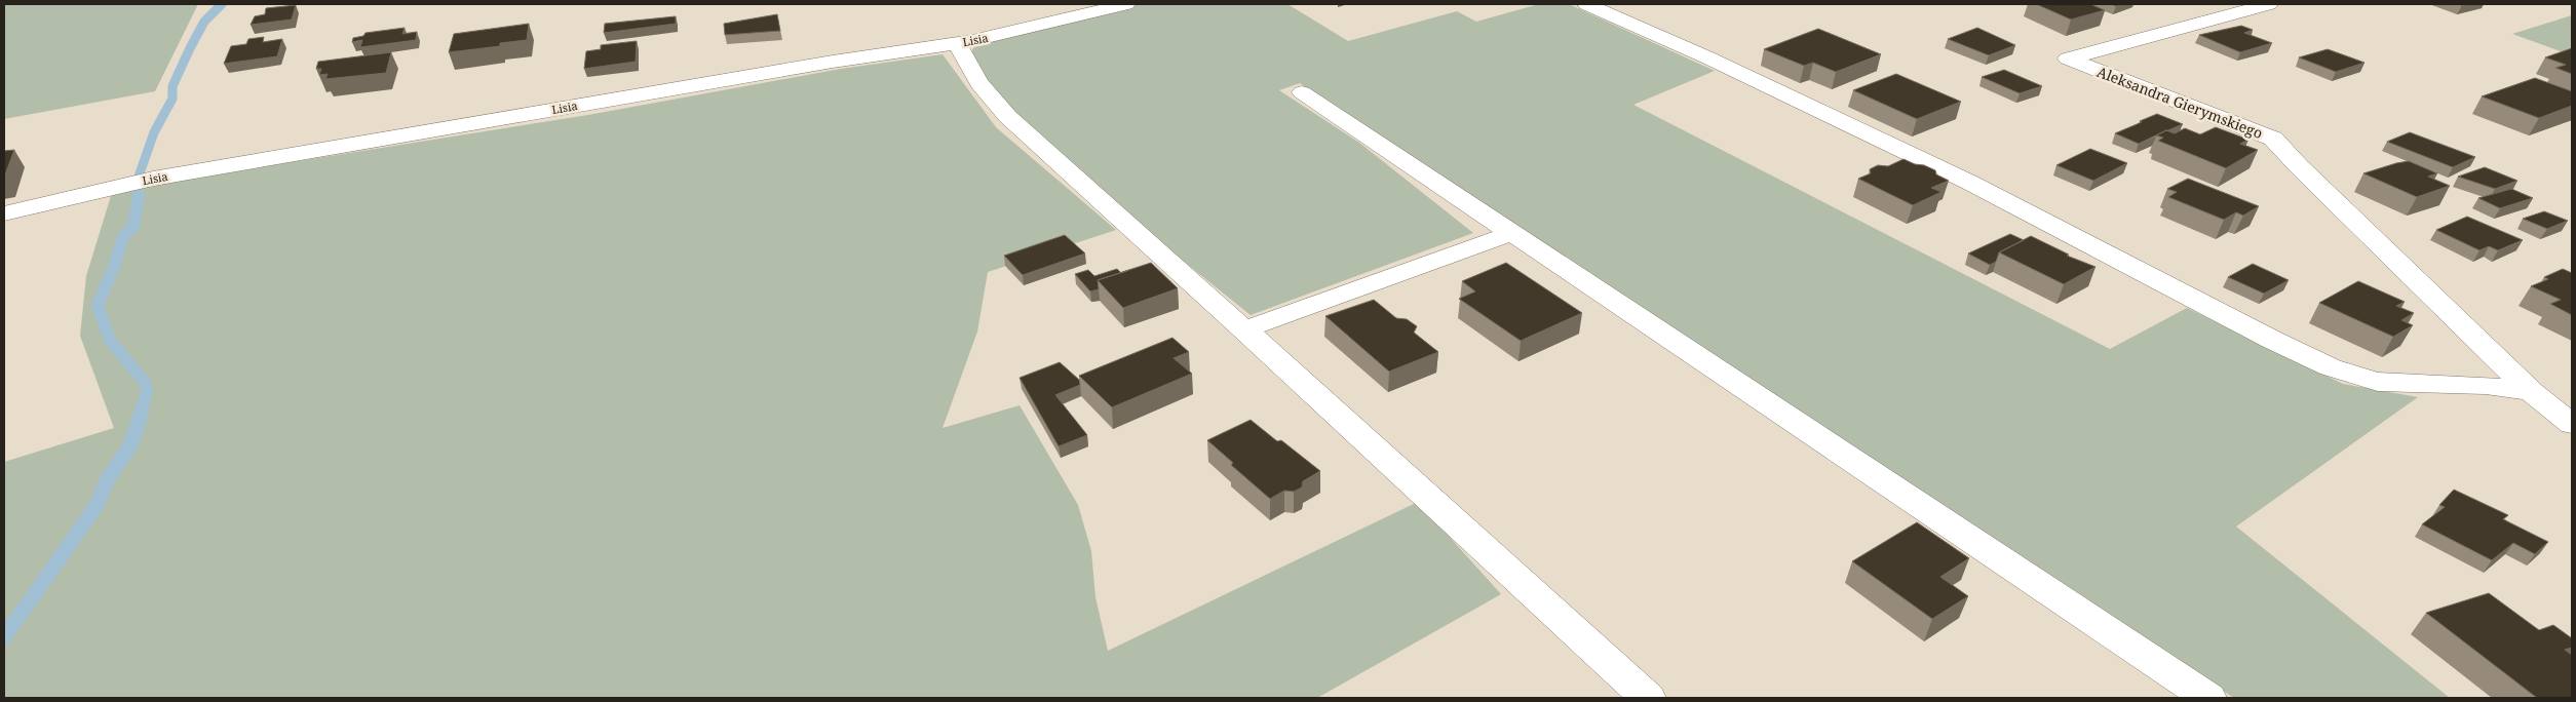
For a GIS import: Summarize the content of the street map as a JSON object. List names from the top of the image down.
{
  "streets": {
    "street": ["Lisia", "Aleksandra Gierymskiego"]
  }
}
